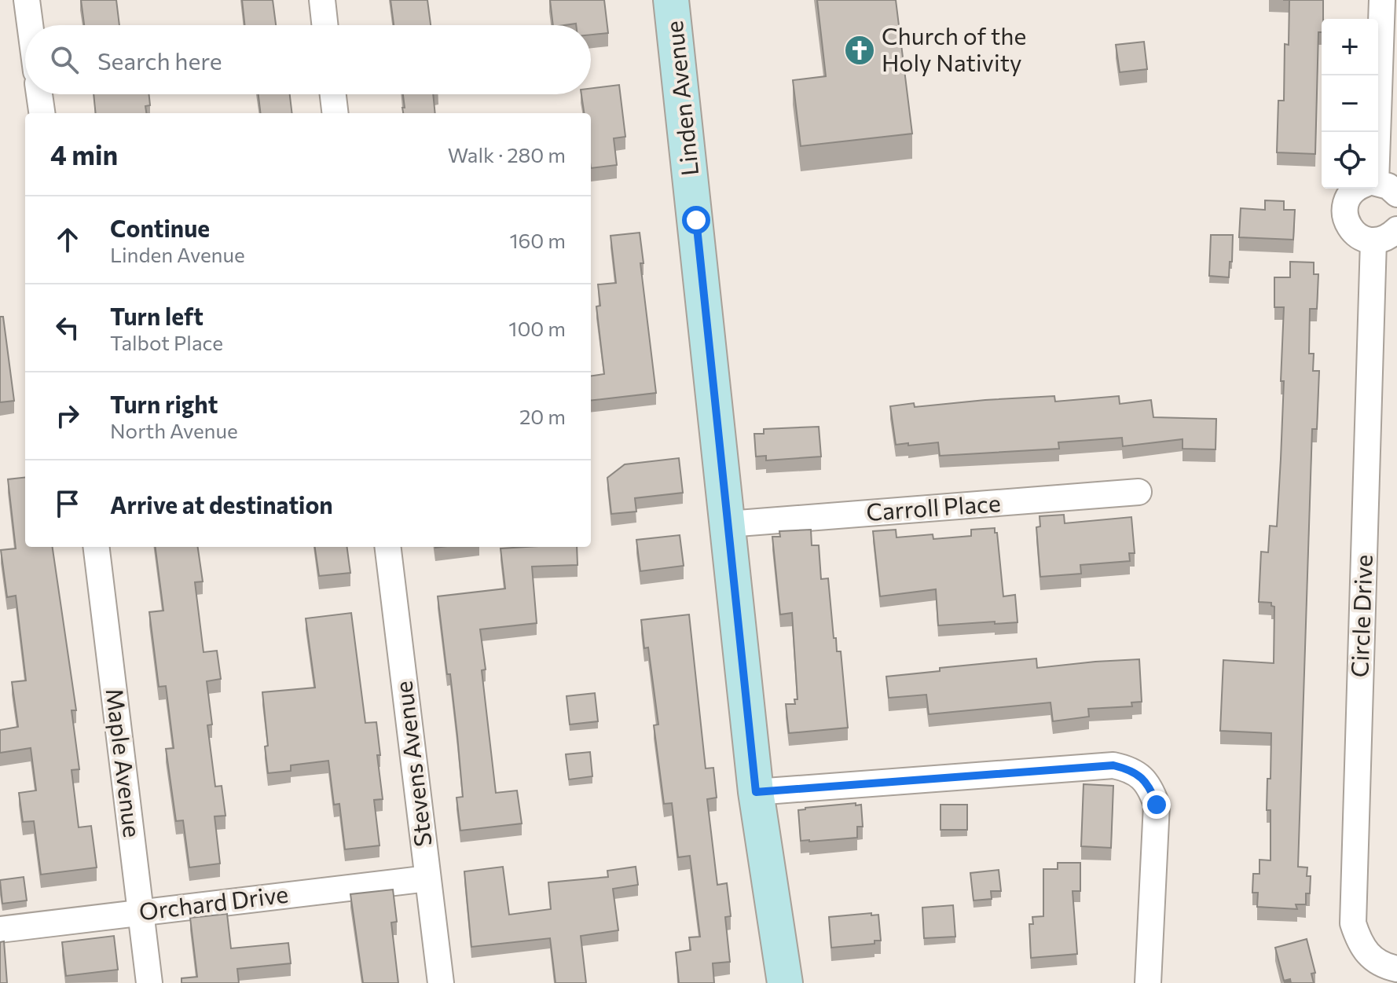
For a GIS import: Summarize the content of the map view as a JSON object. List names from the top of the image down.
{
  "streets": {
    "street": [
      "Linden Avenue",
      "Carroll Place",
      "Circle Drive",
      "Maple Avenue",
      "Stevens Avenue",
      "Orchard Drive"
    ]
  },
  "crossings": [
    ["Linden Avenue", "Carroll Place"],
    ["Maple Avenue", "Orchard Drive"],
    ["Stevens Avenue", "Orchard Drive"]
  ],
  "places": {
    "church": ["Church of the Holy Nativity"]
  },
  "page": {
    "map_buttons": ["+", "−"],
    "search": "Search here",
    "heading": ["4 min", "Walk · 280 m"],
    "list": [
      ["Continue", "Linden Avenue", "160 m"],
      ["Turn left", "Talbot Place", "100 m"],
      ["Turn right", "North Avenue", "20 m"],
      "Arrive at destination"
    ]
  }
}
